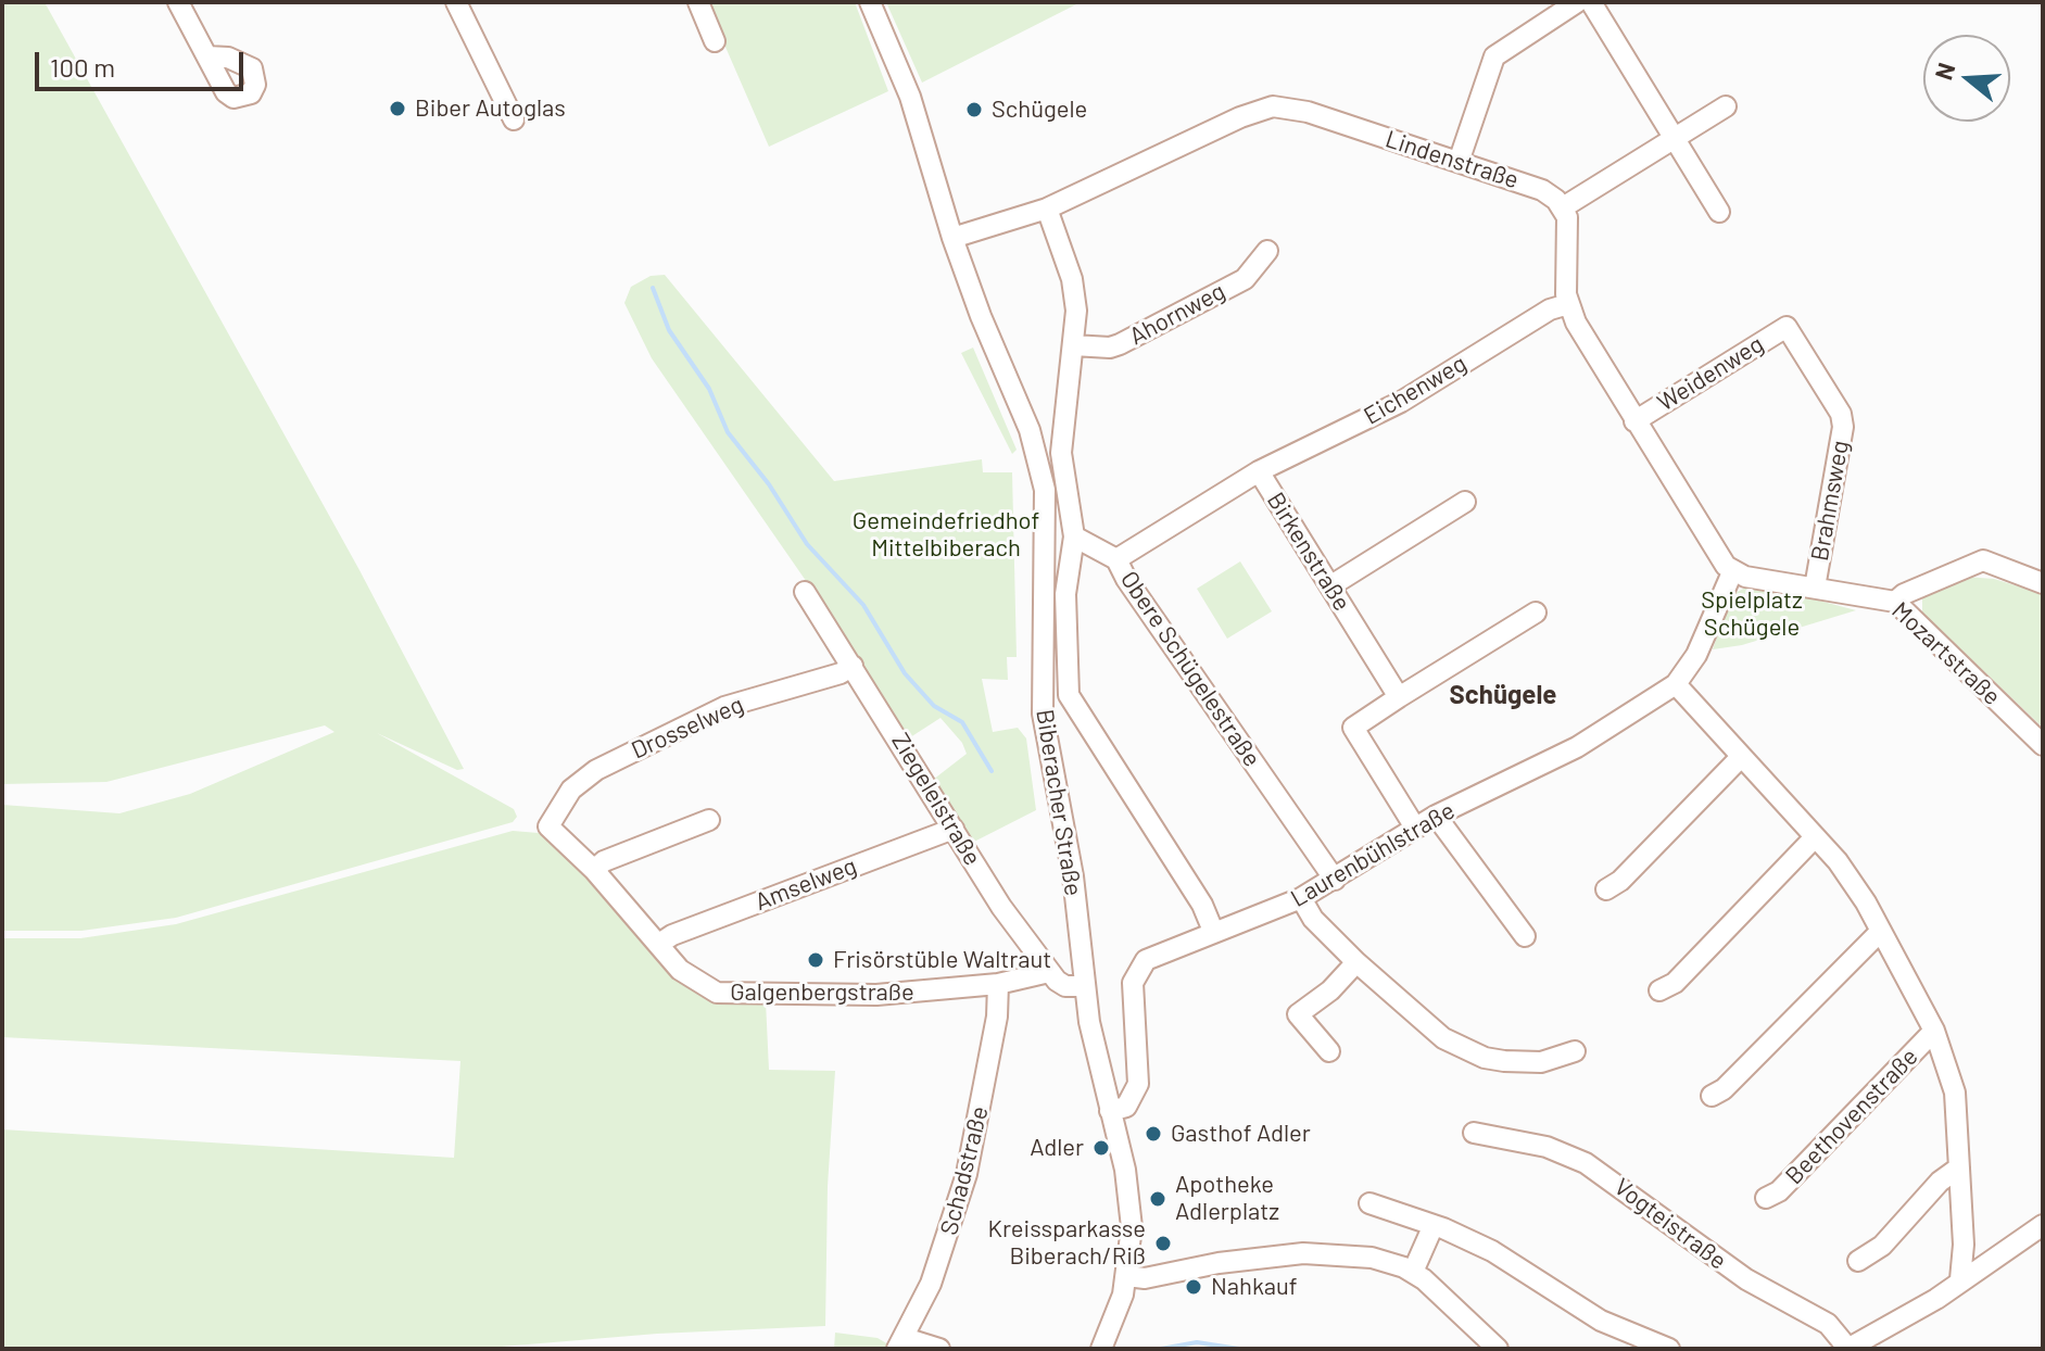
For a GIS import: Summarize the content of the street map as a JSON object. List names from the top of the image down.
{
  "streets": {
    "street": [
      "Lindenstraße",
      "Ahornweg",
      "Weidenweg",
      "Eichenweg",
      "Brahmsweg",
      "Birkenstraße",
      "Mozartstraße",
      "Obere Schügelestraße",
      "Drosselweg",
      "Ziegeleistraße",
      "Biberacher Straße",
      "Laurenbühlstraße",
      "Amselweg",
      "Galgenbergstraße",
      "Beethovenstraße",
      "Schadstraße",
      "Vogteistraße"
    ]
  },
  "crossings": [
    ["Lindenstraße", "Biberacher Straße"],
    ["Weidenweg", "Brahmsweg"],
    ["Eichenweg", "Birkenstraße"],
    ["Brahmsweg", "Mozartstraße"],
    ["Birkenstraße", "Obere Schügelestraße"],
    ["Mozartstraße", "Laurenbühlstraße"],
    ["Obere Schügelestraße", "Laurenbühlstraße"],
    ["Drosselweg", "Ziegeleistraße"],
    ["Drosselweg", "Galgenbergstraße"],
    ["Ziegeleistraße", "Amselweg"],
    ["Ziegeleistraße", "Galgenbergstraße"],
    ["Biberacher Straße", "Laurenbühlstraße"],
    ["Laurenbühlstraße", "Beethovenstraße"],
    ["Amselweg", "Galgenbergstraße"],
    ["Galgenbergstraße", "Schadstraße"]
  ],
  "districts": ["Schügele"],
  "parks": ["Gemeindefriedhof Mittelbiberach", "Spielplatz Schügele"],
  "places": [
    "Biber Autoglas",
    "Schügele",
    "Frisörstüble Waltraut",
    "Gasthof Adler",
    "Adler",
    "Apotheke Adlerplatz",
    "Kreissparkasse Biberach/Riß",
    "Nahkauf"
  ],
  "scale_bar": "100 m",
  "north": "left"
}
